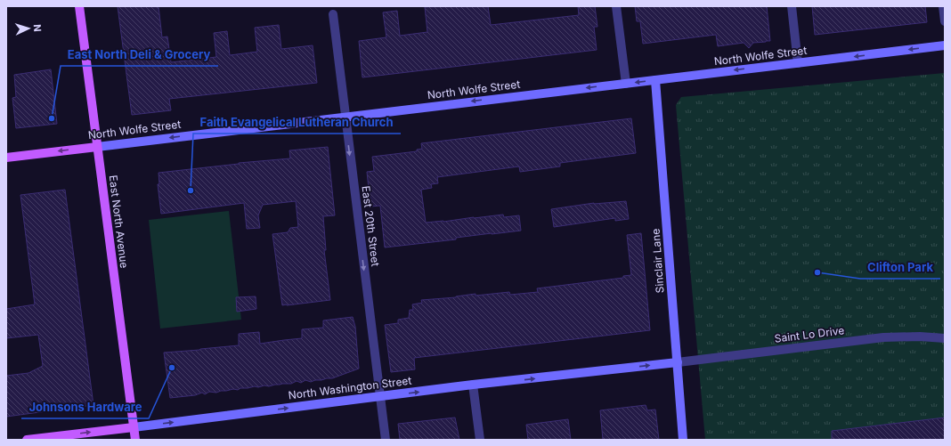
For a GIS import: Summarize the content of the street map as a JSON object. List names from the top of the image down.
{
  "streets": {
    "main road": [
      "North Wolfe Street",
      "East North Avenue",
      "Sinclair Lane",
      "North Washington Street"
    ],
    "street": ["East 20th Street", "Saint Lo Drive"]
  },
  "crossings": [
    ["North Wolfe Street", "East North Avenue"],
    ["North Wolfe Street", "East 20th Street"],
    ["North Wolfe Street", "Sinclair Lane"],
    ["East North Avenue", "North Washington Street"],
    ["East 20th Street", "North Washington Street"],
    ["Sinclair Lane", "Saint Lo Drive"],
    ["Sinclair Lane", "North Washington Street"],
    ["Saint Lo Drive", "North Washington Street"]
  ],
  "one_way": ["North Wolfe Street", "East 20th Street", "North Washington Street"],
  "places": [
    "East North Deli & Grocery",
    "Faith Evangelical Lutheran Church",
    "Clifton Park",
    "Johnsons Hardware"
  ],
  "north": "right"
}
